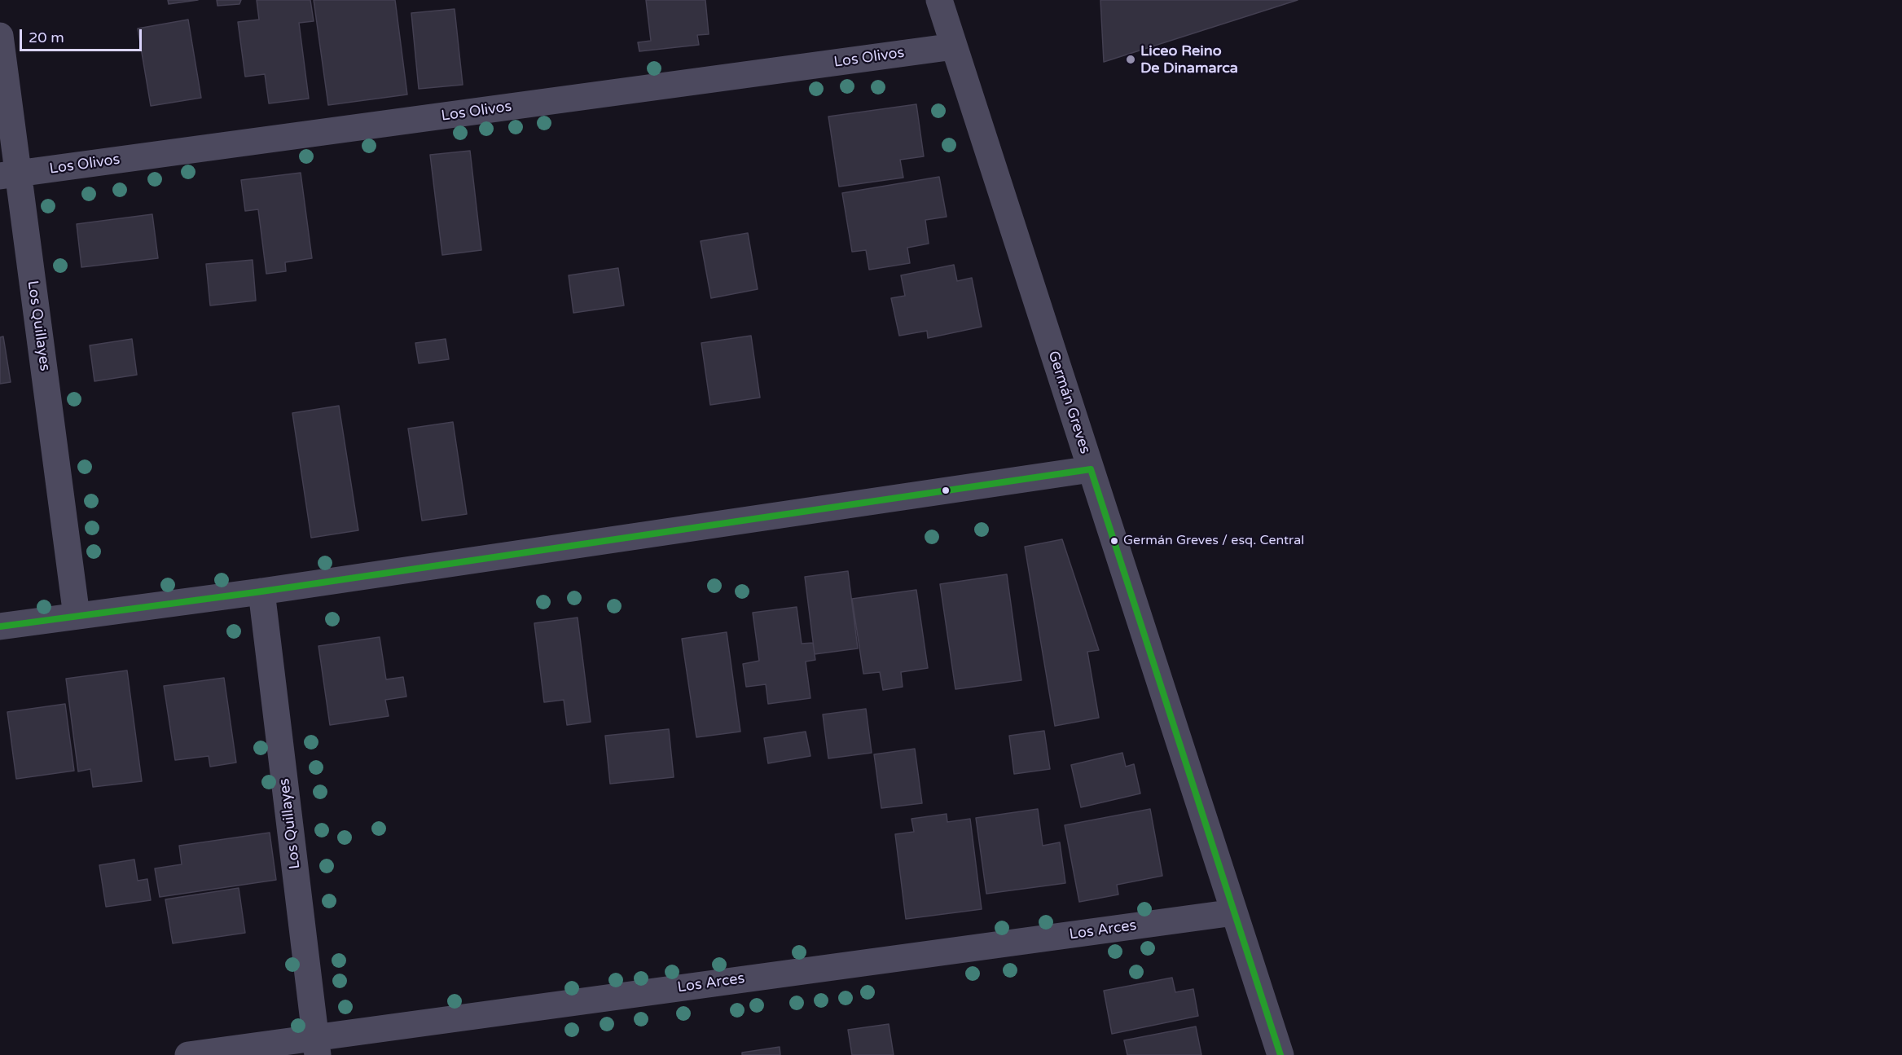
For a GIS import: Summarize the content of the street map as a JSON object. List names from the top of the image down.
{
  "streets": {
    "street": [
      "Los Olivos",
      "Los Quillayes",
      "Germán Greves",
      "Los Arces"
    ]
  },
  "crossings": [
    ["Los Olivos", "Los Quillayes"],
    ["Los Olivos", "Germán Greves"],
    ["Los Quillayes", "Los Arces"],
    ["Germán Greves", "Los Arces"]
  ],
  "places": ["Liceo Reino De Dinamarca", "Germán Greves / esq. Central"],
  "scale_bar": "20 m"
}
